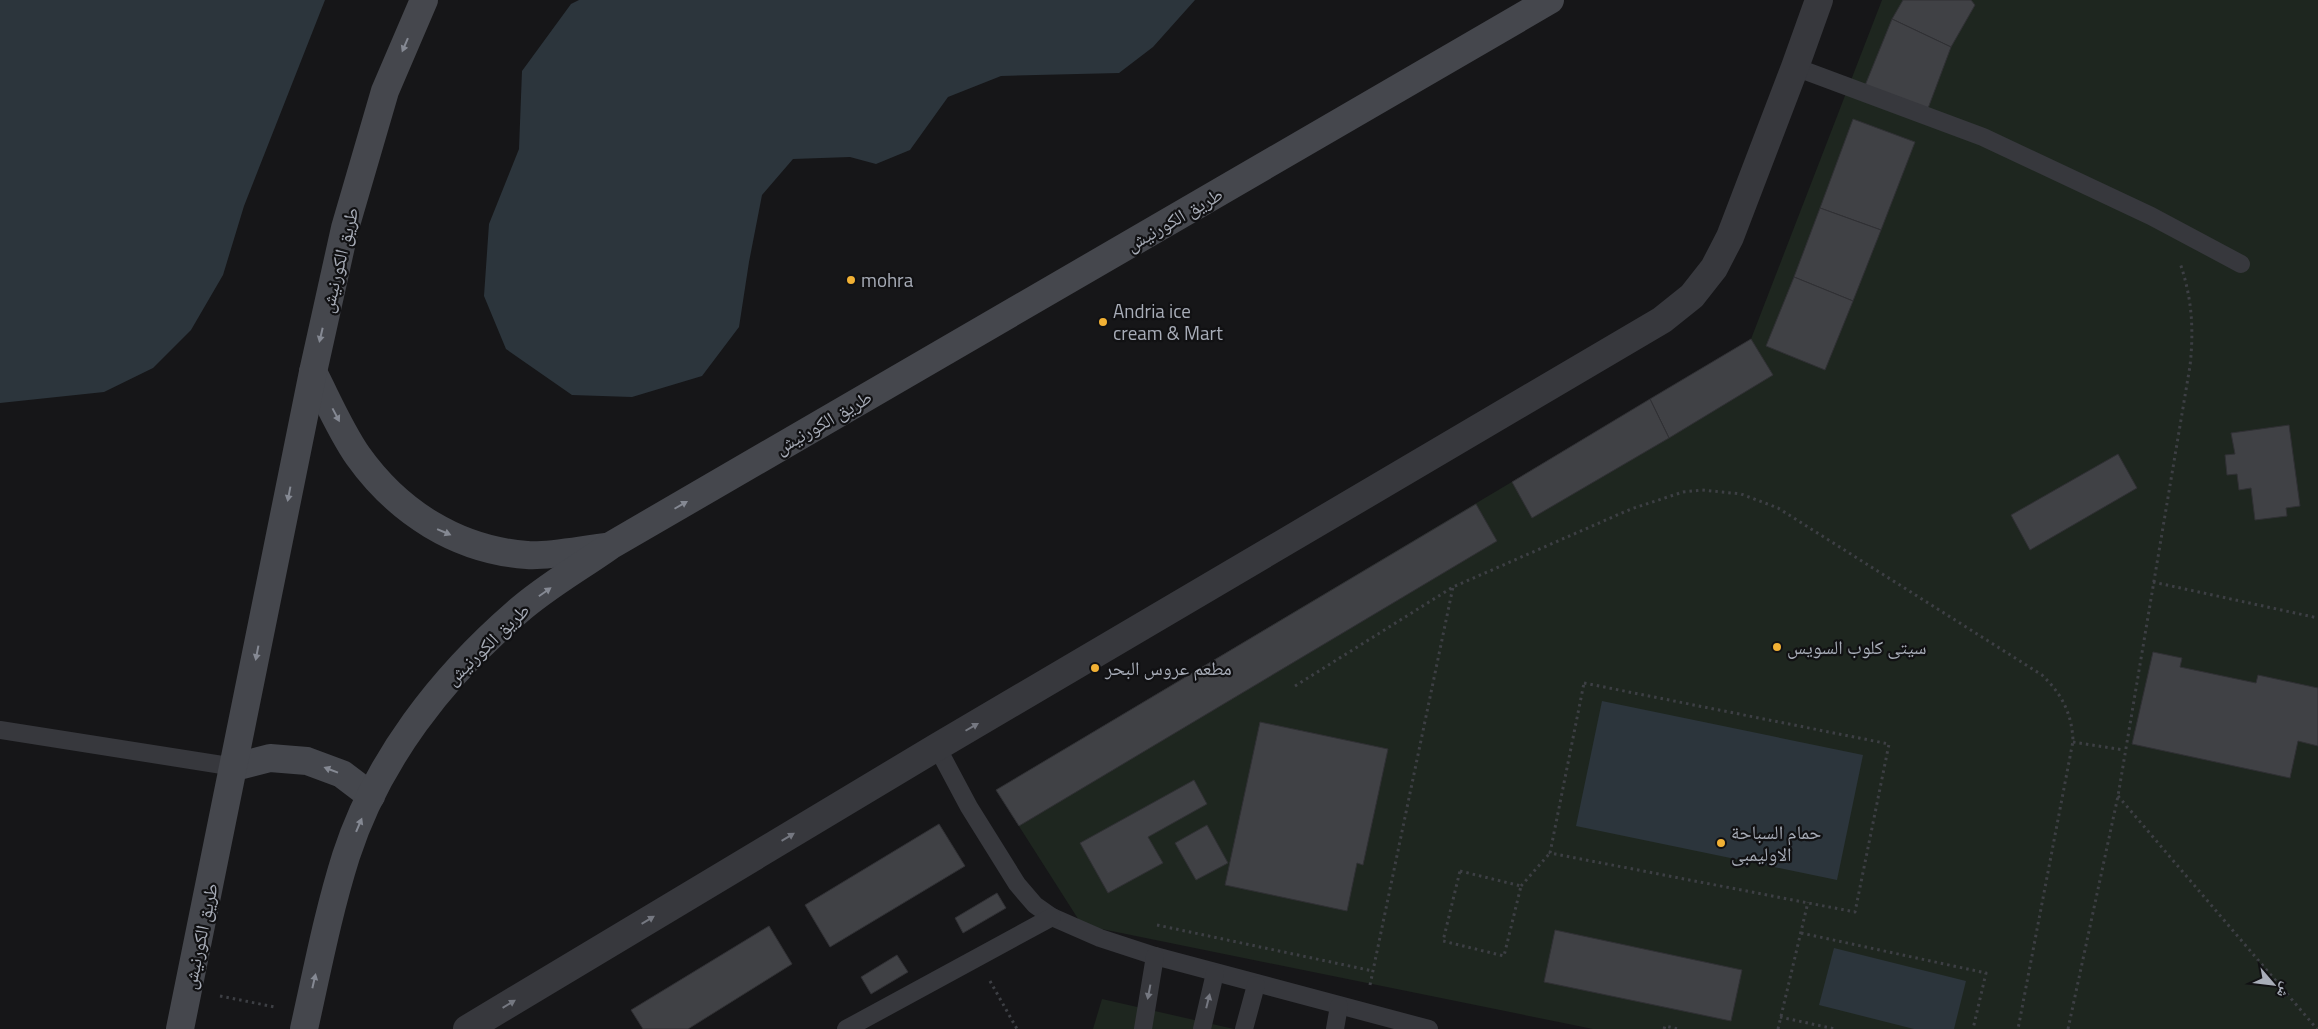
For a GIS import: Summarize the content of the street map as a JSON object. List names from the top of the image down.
{
  "streets": {
    "main road": ["طريق الكورنيش"]
  },
  "places": [
    "mohra",
    "Andria ice cream & Mart",
    "سيتى كلوب السويس",
    "مطعم عروس البحر",
    "حمام السباحة الاوليمبى"
  ],
  "north": "bottom right"
}
